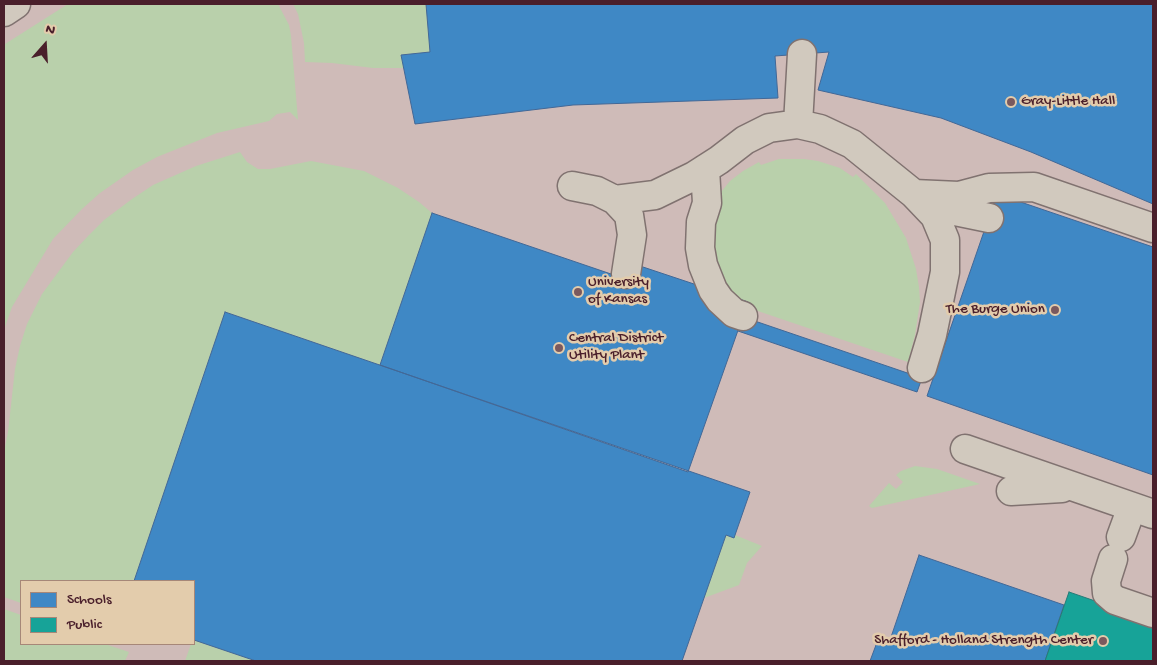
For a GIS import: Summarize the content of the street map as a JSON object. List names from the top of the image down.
{
  "places": [
    "Gray-Little Hall",
    "University of Kansas",
    "The Burge Union",
    "Central District Utility Plant",
    "Shafford - Holland Strength Center"
  ],
  "legend": ["Schools", "Public"],
  "north": "top"
}
